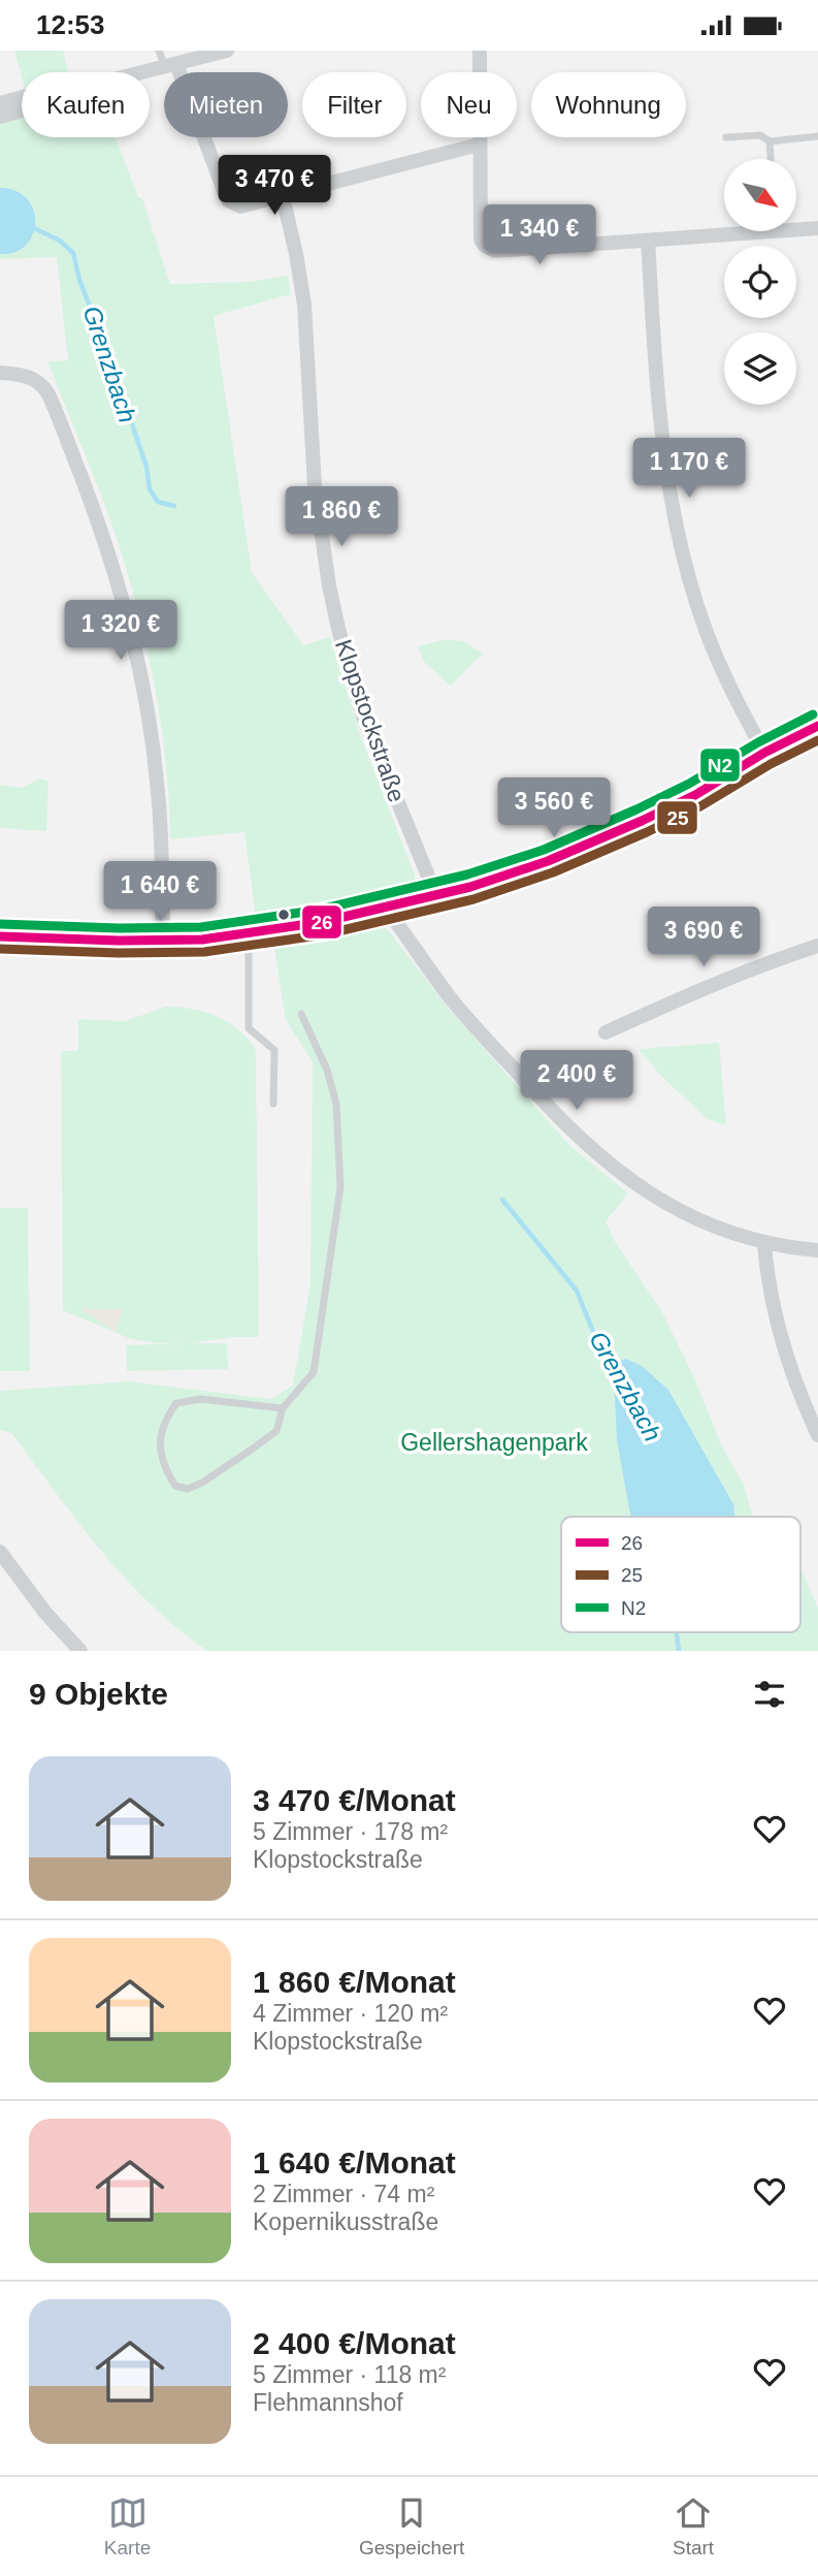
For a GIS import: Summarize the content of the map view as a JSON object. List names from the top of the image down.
{
  "streets": {
    "street": ["Klopstockstraße"]
  },
  "water": ["Grenzbach"],
  "parks": ["Gellershagenpark"],
  "lines": ["transit line N2", "transit line 26", "transit line 25"],
  "legend": ["26", "25", "N2"],
  "north": "bottom right",
  "page": {
    "status": "12:53",
    "chip": [
      "Kaufen",
      "Mieten",
      "Filter",
      "Neu",
      "Wohnung"
    ],
    "price": [
      "3 470 €",
      "1 340 €",
      "1 170 €",
      "1 860 €",
      "1 320 €",
      "3 560 €",
      "1 640 €",
      "3 690 €",
      "2 400 €"
    ],
    "heading": "9 Objekte",
    "list": [
      {
        "name": "3 470 €/Monat",
        "note": "5 Zimmer · 178 m² · Klopstockstraße"
      },
      {
        "name": "1 860 €/Monat",
        "note": "4 Zimmer · 120 m² · Klopstockstraße"
      },
      {
        "name": "1 640 €/Monat",
        "note": "2 Zimmer · 74 m² · Kopernikusstraße"
      },
      {
        "name": "2 400 €/Monat",
        "note": "5 Zimmer · 118 m² · Flehmannshof"
      }
    ],
    "tabs": ["Karte", "Gespeichert", "Start"]
  }
}
